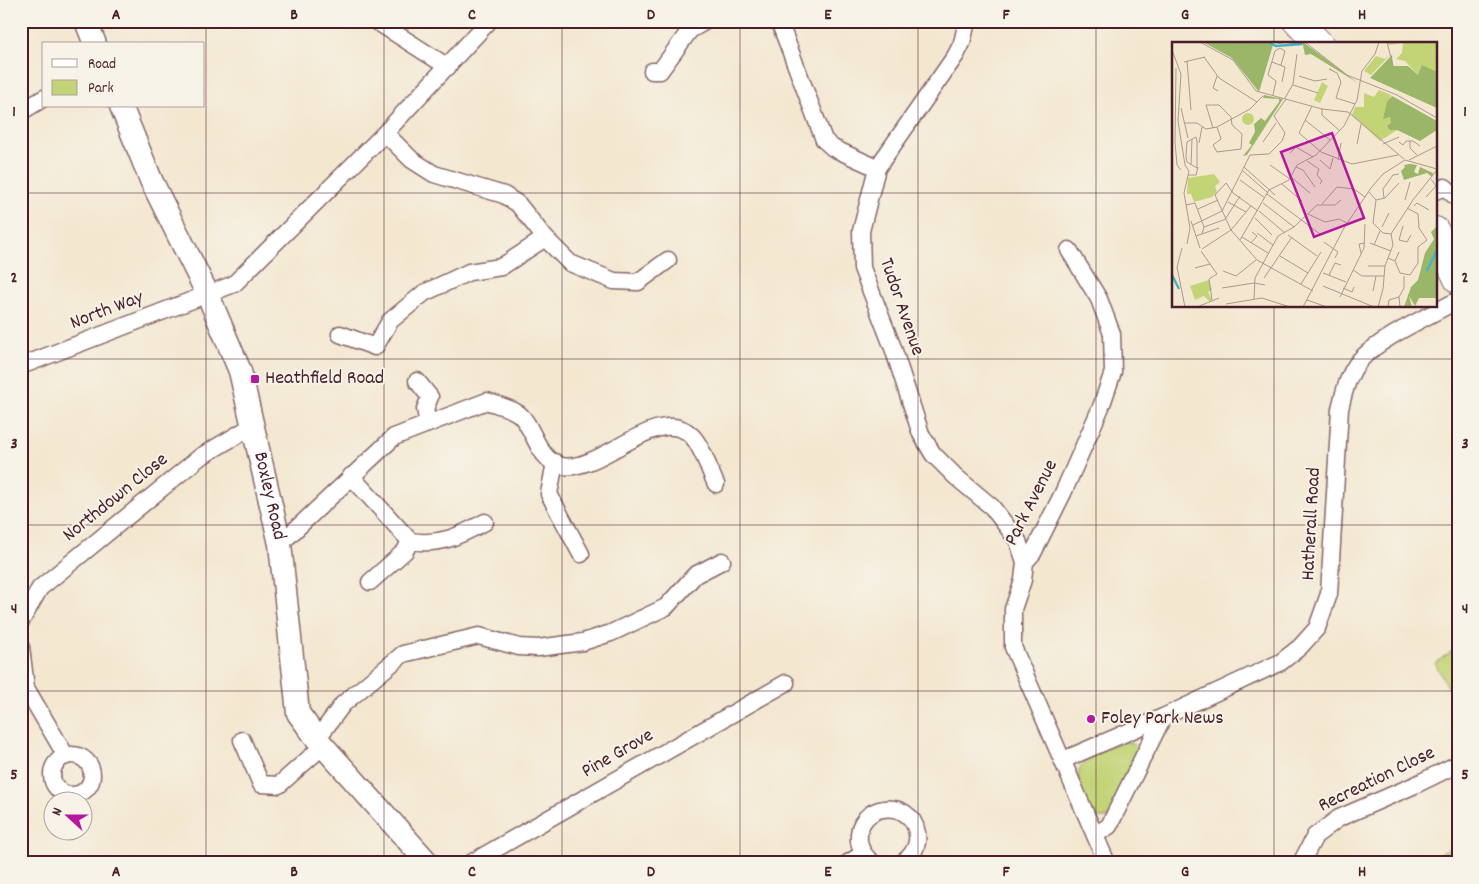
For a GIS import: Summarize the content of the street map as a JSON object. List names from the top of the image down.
{
  "streets": {
    "street": [
      "Tudor Avenue",
      "North Way",
      "Boxley Road",
      "Northdown Close",
      "Park Avenue",
      "Hatherall Road",
      "Pine Grove",
      "Recreation Close"
    ]
  },
  "crossings": [
    ["Tudor Avenue", "Park Avenue"],
    ["North Way", "Boxley Road"],
    ["Boxley Road", "Northdown Close"],
    ["Park Avenue", "Hatherall Road"]
  ],
  "places": {
    "transit": ["Heathfield Road"],
    "other": ["Foley Park News"]
  },
  "legend": ["Road", "Park"],
  "north": "left",
  "grid": {
    "columns": [
      "A",
      "B",
      "C",
      "D",
      "E",
      "F",
      "G",
      "H"
    ],
    "rows": [
      "1",
      "2",
      "3",
      "4",
      "5"
    ]
  }
}
